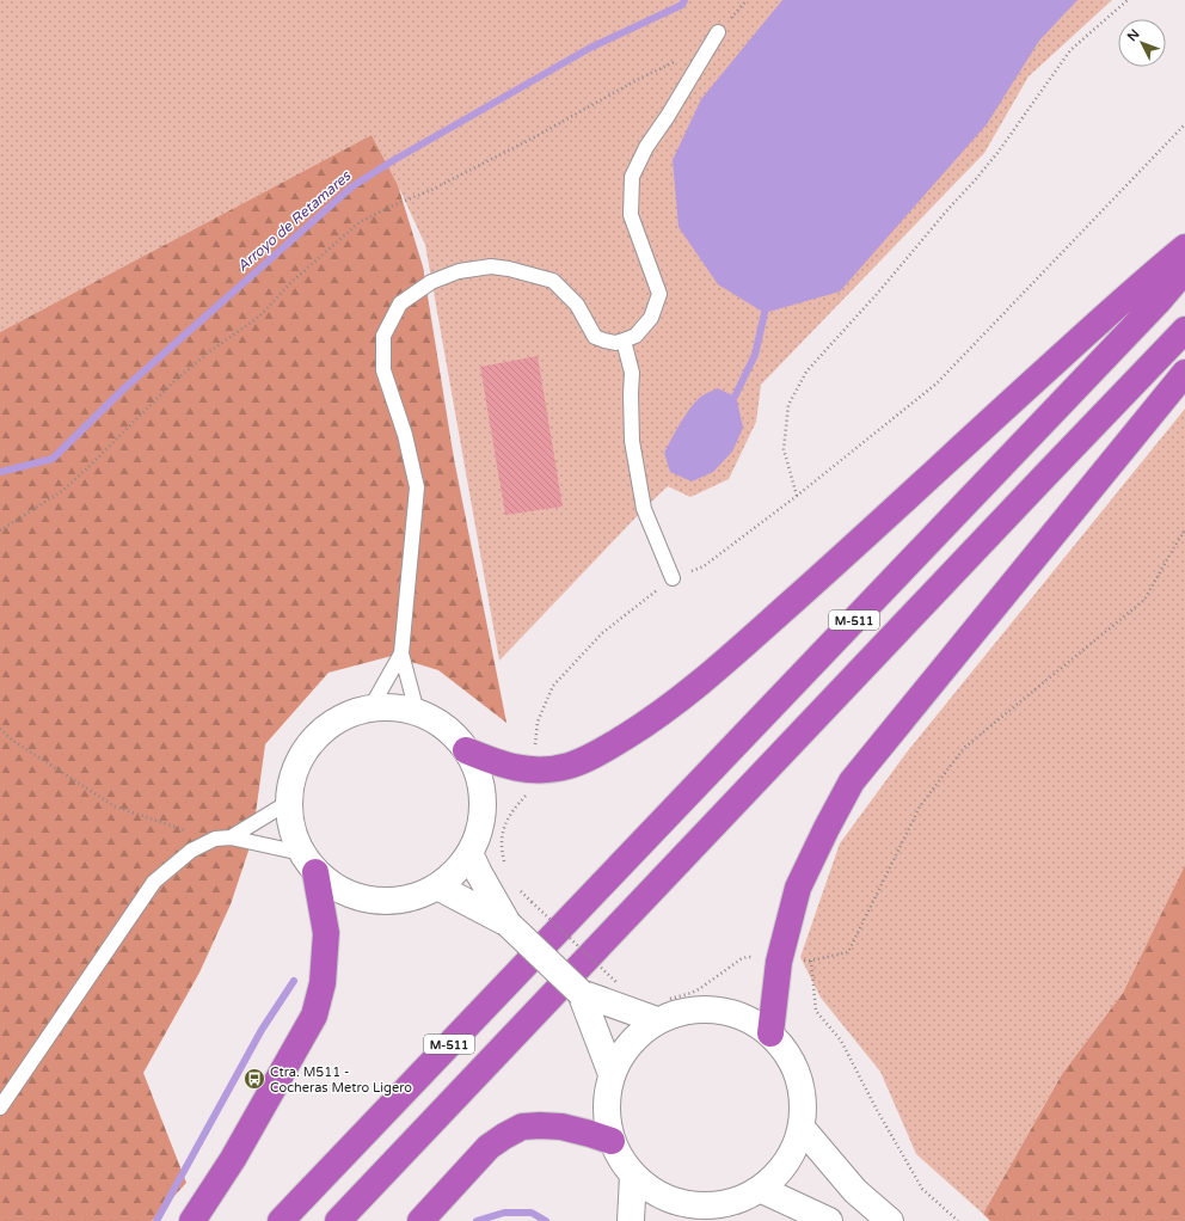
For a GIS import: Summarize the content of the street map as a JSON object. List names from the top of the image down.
{
  "streets": {
    "highway": ["M-511"]
  },
  "water": ["Arroyo de Retamares"],
  "places": {
    "bus stop": ["Ctra. M511 - Cocheras Metro Ligero"]
  },
  "north": "top left"
}
